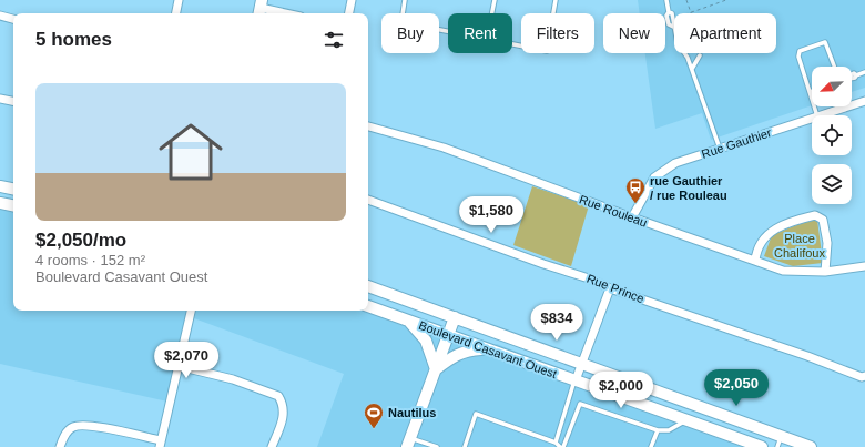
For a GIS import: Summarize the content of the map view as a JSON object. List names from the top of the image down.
{
  "streets": {
    "street": [
      "Rue Gauthier",
      "Rue Rouleau",
      "Rue Prince",
      "Boulevard Casavant Ouest"
    ]
  },
  "crossings": [
    ["Rue Gauthier", "Rue Rouleau"]
  ],
  "parks": ["Place Chalifoux"],
  "places": {
    "bus stop": ["rue Gauthier / rue Rouleau"],
    "sports": ["Nautilus"]
  },
  "north": "bottom left",
  "page": {
    "chip": [
      "Buy",
      "Rent",
      "Filters",
      "New",
      "Apartment"
    ],
    "heading": "5 homes",
    "list": [
      {
        "name": "$2,050/mo",
        "note": "4 rooms · 152 m² · Boulevard Casavant Ouest"
      }
    ],
    "price": [
      "$1,580",
      "$834",
      "$2,070",
      "$2,050",
      "$2,000"
    ]
  }
}
